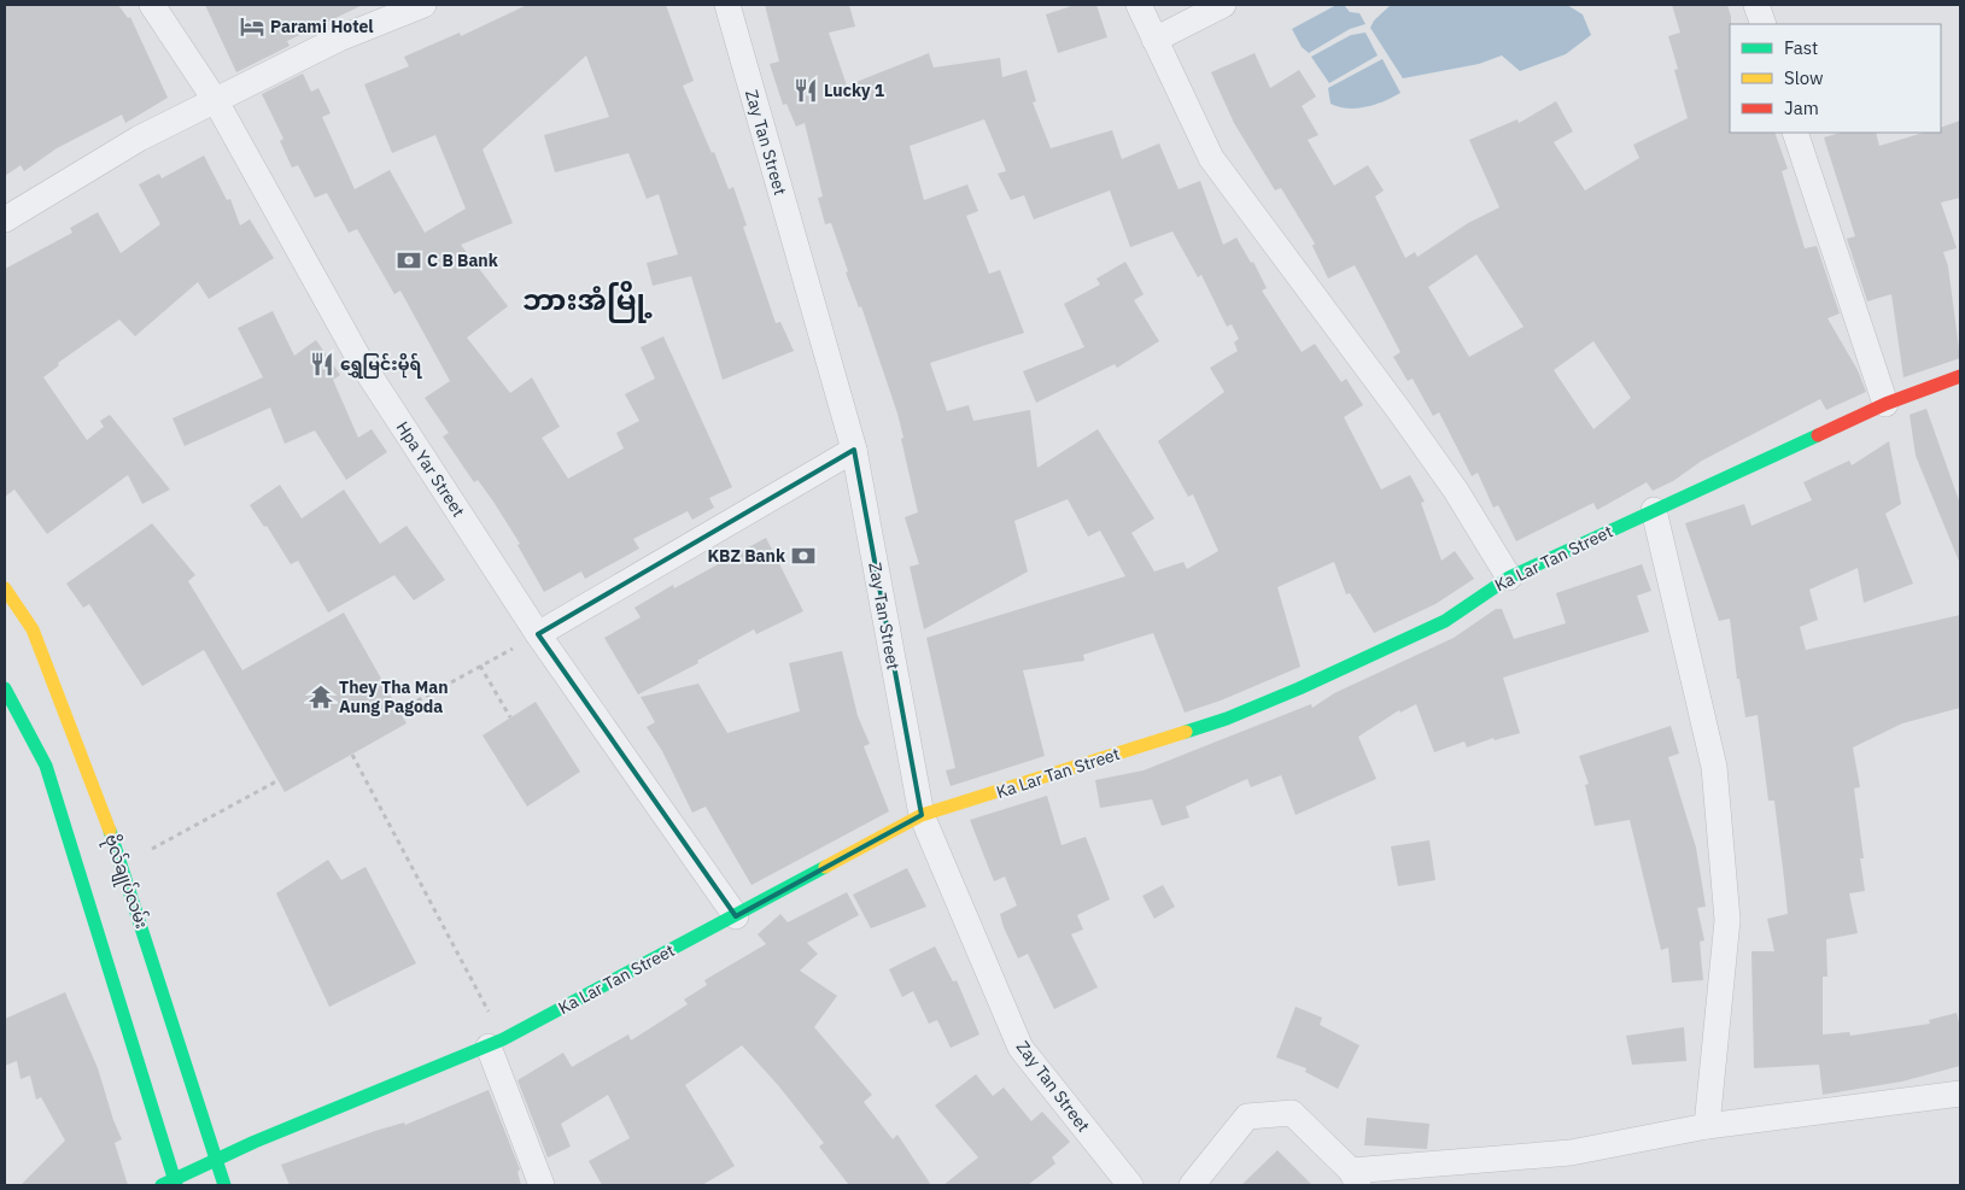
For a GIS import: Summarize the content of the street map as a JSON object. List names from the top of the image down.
{
  "streets": {
    "street": [
      "Zay Tan Street",
      "Hpa Yar Street",
      "Ka Lar Tan Street",
      "ဗိုလ်ချုပ်လမ်း"
    ]
  },
  "crossings": [
    ["Zay Tan Street", "Ka Lar Tan Street"],
    ["Hpa Yar Street", "Ka Lar Tan Street"],
    ["Ka Lar Tan Street", "ဗိုလ်ချုပ်လမ်း"]
  ],
  "districts": ["ဘားအံမြို့"],
  "places": {
    "hotel": ["Parami Hotel"],
    "restaurant": ["Lucky 1", "ရွှေမြင်းမိုရ်"],
    "bank": ["C B Bank", "KBZ Bank"],
    "temple": ["They Tha Man Aung Pagoda"]
  },
  "legend": ["Fast", "Slow", "Jam"]
}
